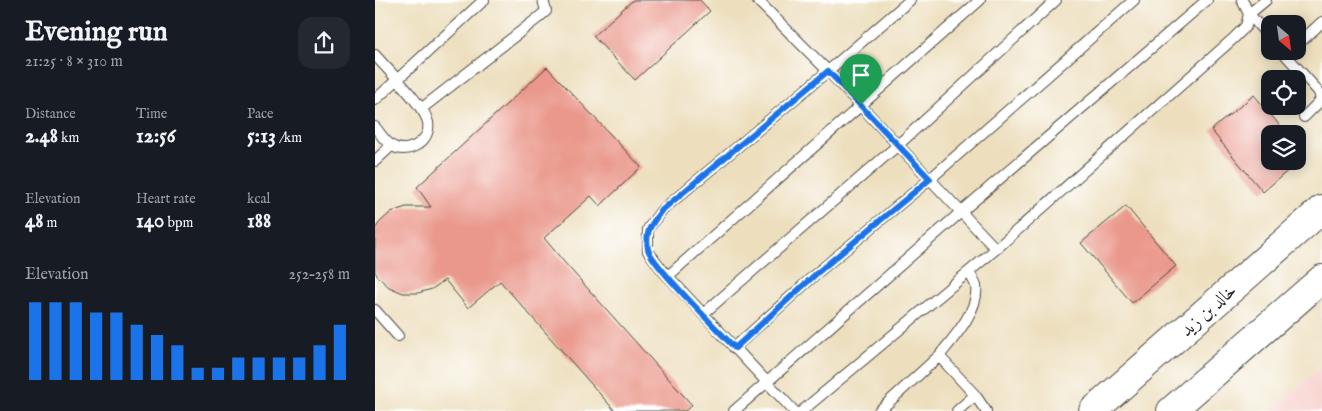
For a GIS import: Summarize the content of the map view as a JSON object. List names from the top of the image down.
{
  "streets": {
    "street": ["خالد بن زيد"]
  },
  "north": "bottom right",
  "page": {
    "heading": ["Evening run", "21:25 · 8 × 310 m"],
    "stats": [
      ["Distance", "2.48 km"],
      ["Time", "12:56"],
      ["Pace", "5:13 /km"],
      ["Elevation", "48 m"],
      ["Heart rate", "140 bpm"],
      ["kcal", "188"]
    ],
    "chart": ["Elevation", "252–258 m"]
  }
}
